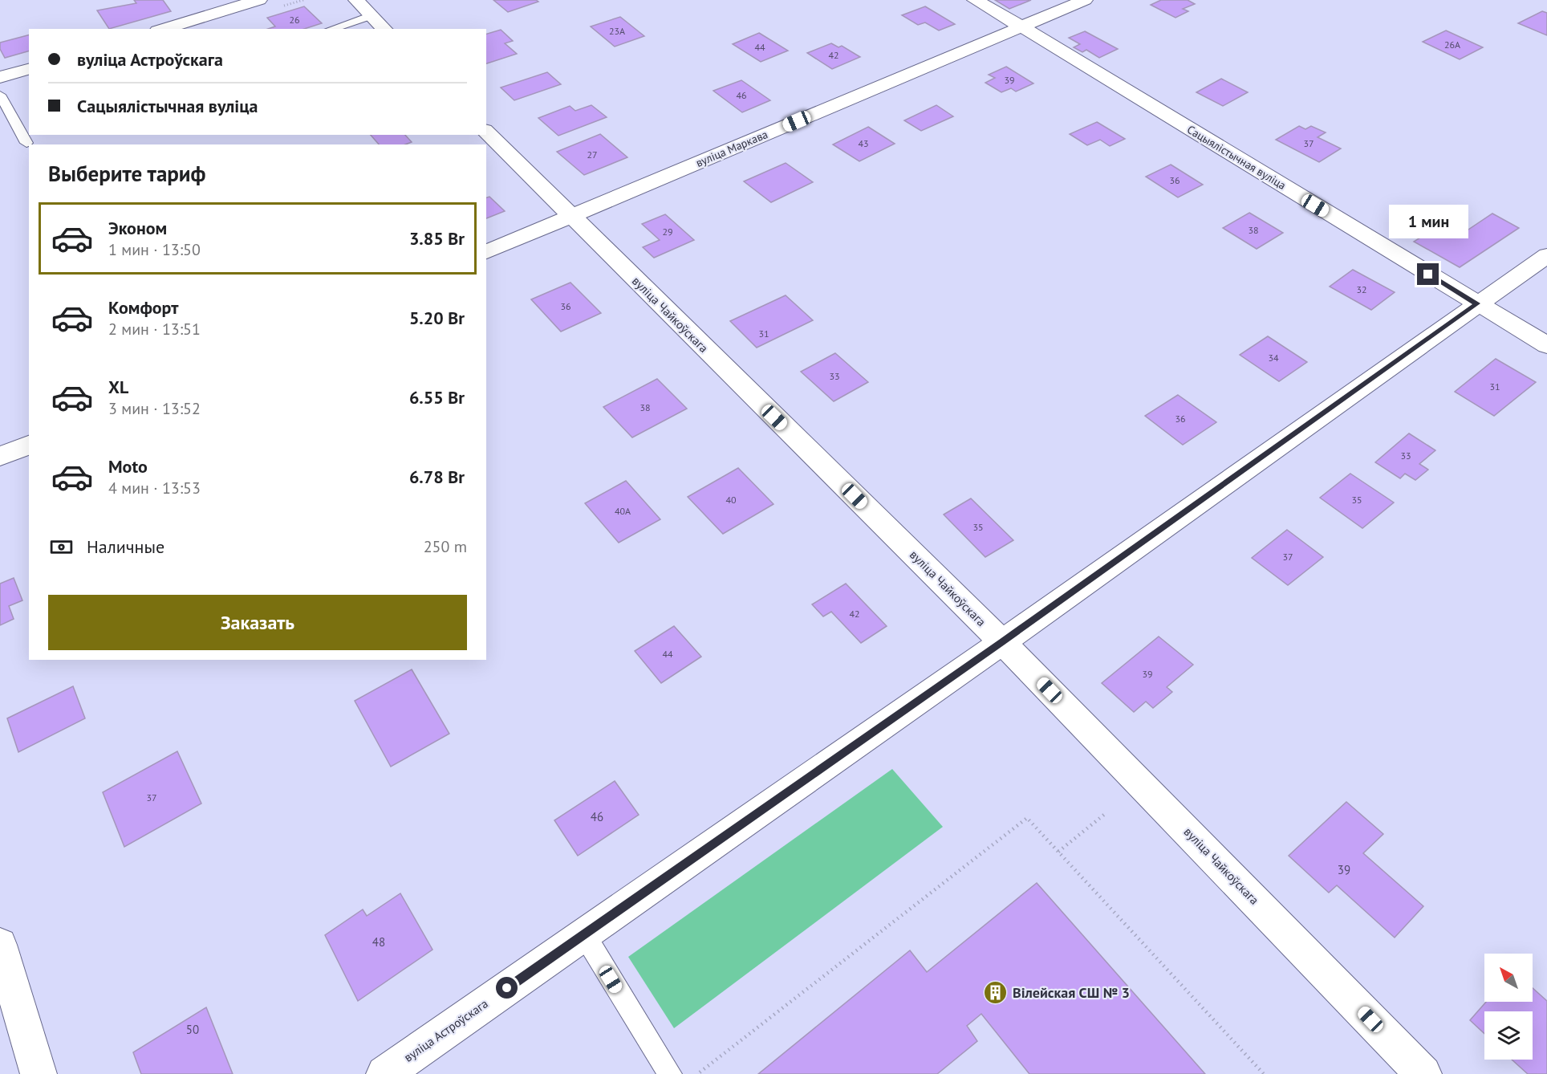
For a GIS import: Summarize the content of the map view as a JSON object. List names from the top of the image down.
{
  "streets": {
    "street": [
      "вуліца Маркава",
      "Сацыялістычная вуліца",
      "вуліца Чайкоўскага",
      "вуліца Астроўскага"
    ]
  },
  "crossings": [
    ["вуліца Маркава", "Сацыялістычная вуліца"],
    ["вуліца Маркава", "вуліца Чайкоўскага"],
    ["Сацыялістычная вуліца", "вуліца Астроўскага"],
    ["вуліца Чайкоўскага", "вуліца Астроўскага"]
  ],
  "places": {
    "building": ["Вілейская СШ № 3"]
  },
  "house_numbers": [
    "26",
    "23А",
    "26А",
    "44",
    "42",
    "39",
    "46",
    "43",
    "37",
    "27",
    "36",
    "38",
    "29",
    "32",
    "36",
    "31",
    "34",
    "33",
    "31",
    "38",
    "36",
    "33",
    "40",
    "35",
    "40А",
    "35",
    "37",
    "42",
    "44",
    "39",
    "37",
    "46",
    "39",
    "48",
    "50"
  ],
  "north": "top left",
  "page": {
    "banner": ["вуліца Астроўскага", "Сацыялістычная вуліца"],
    "heading": "Выберите тариф",
    "list": [
      {
        "name": "Эконом",
        "note": "1 мин · 13:50",
        "value": "3.85 Br"
      },
      {
        "name": "Комфорт",
        "note": "2 мин · 13:51",
        "value": "5.20 Br"
      },
      {
        "name": "XL",
        "note": "3 мин · 13:52",
        "value": "6.55 Br"
      },
      {
        "name": "Moto",
        "note": "4 мин · 13:53",
        "value": "6.78 Br"
      }
    ],
    "bubble": "1 мин",
    "pay": ["Наличные", "250 m"],
    "buttons": "Заказать"
  }
}
